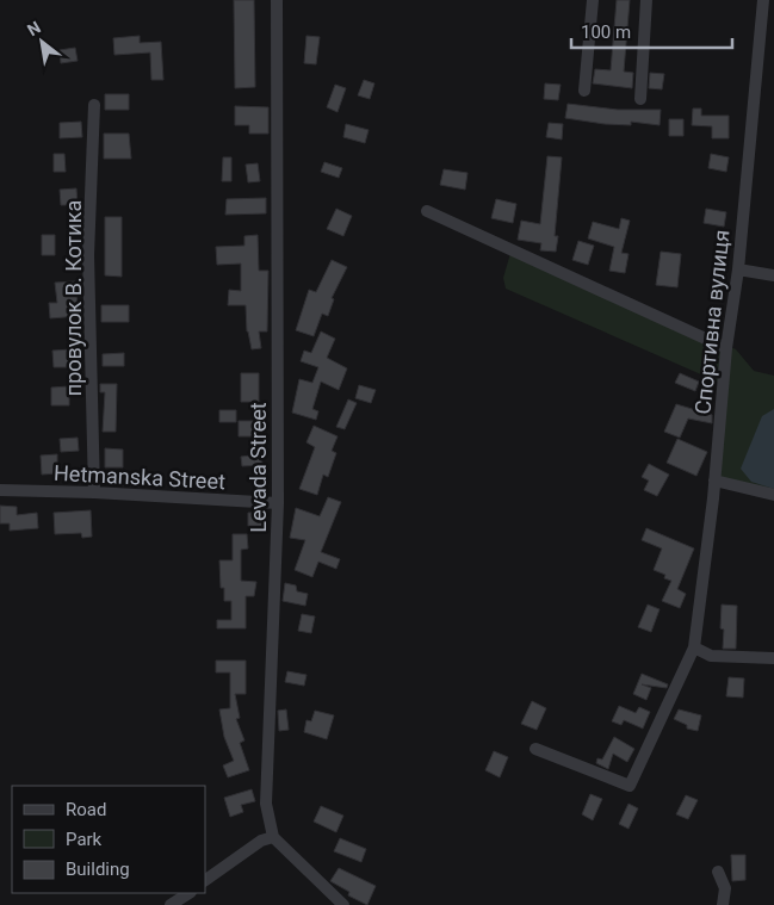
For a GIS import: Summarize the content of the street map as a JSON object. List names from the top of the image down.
{
  "streets": {
    "street": [
      "провулок В. Котика",
      "Спортивна вулиця",
      "Levada Street",
      "Hetmanska Street"
    ]
  },
  "crossings": [
    ["провулок В. Котика", "Hetmanska Street"],
    ["Levada Street", "Hetmanska Street"]
  ],
  "legend": ["Road", "Park", "Building"],
  "scale_bar": "100 m",
  "north": "top left"
}
